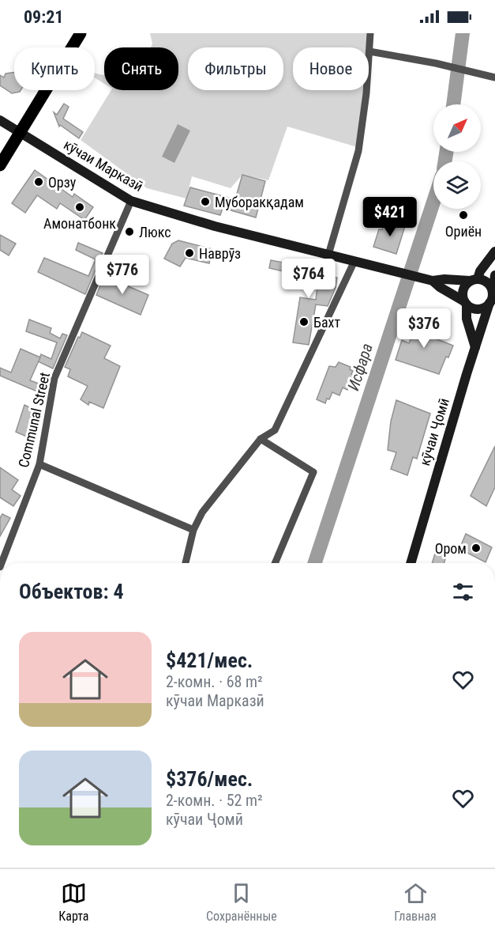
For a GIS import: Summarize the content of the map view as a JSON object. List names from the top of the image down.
{
  "streets": {
    "main road": ["кӯчаи Марказӣ", "кӯчаи Ҷомӣ"],
    "street": ["Communal Street"]
  },
  "crossings": [
    ["кӯчаи Марказӣ", "Communal Street"]
  ],
  "water": ["Исфара"],
  "places": [
    "Орзу",
    "Муборакқадам",
    "Амонатбонк",
    "Ориён",
    "Люкс",
    "Наврӯз",
    "Бахт",
    "Ором"
  ],
  "north": "top right",
  "page": {
    "status": "09:21",
    "chip": [
      "Купить",
      "Снять",
      "Фильтры",
      "Новое"
    ],
    "price": [
      "$421",
      "$776",
      "$764",
      "$376"
    ],
    "heading": "Объектов: 4",
    "list": [
      {
        "name": "$421/мес.",
        "note": "2-комн. · 68 m² · кӯчаи Марказӣ"
      },
      {
        "name": "$376/мес.",
        "note": "2-комн. · 52 m² · кӯчаи Ҷомӣ"
      }
    ],
    "tabs": ["Карта", "Сохранённые", "Главная"]
  }
}
